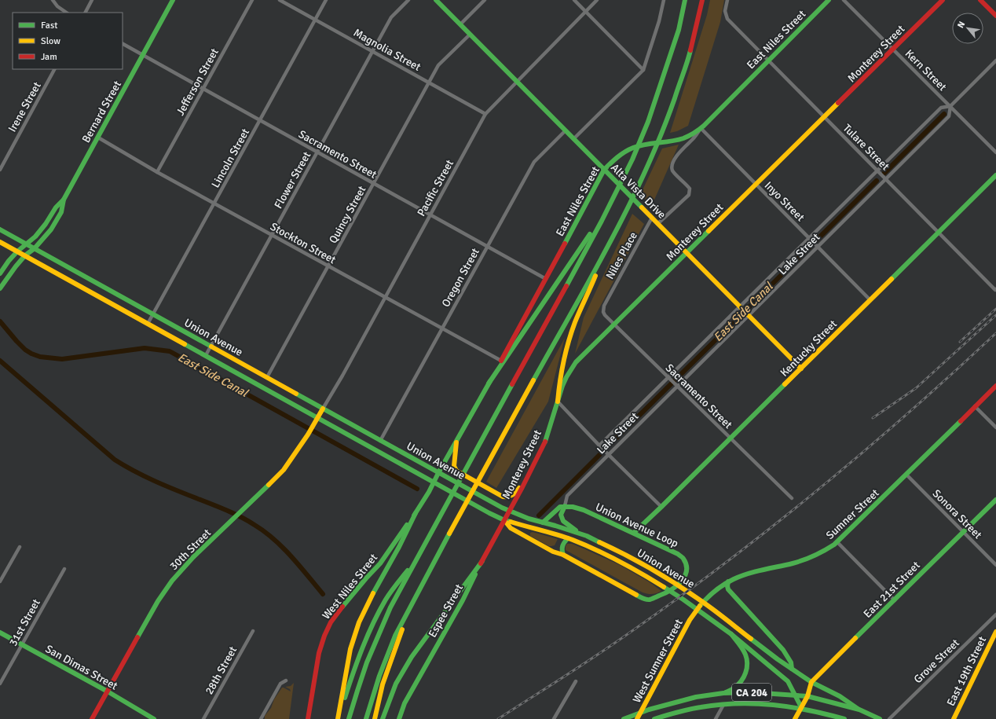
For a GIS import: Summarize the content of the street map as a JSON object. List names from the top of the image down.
{
  "streets": {
    "main road": [
      "East Niles Street",
      "Monterey Street",
      "Bernard Street",
      "Alta Vista Drive",
      "Union Avenue",
      "Kentucky Street",
      "Sumner Street",
      "Union Avenue Loop",
      "30th Street",
      "West Niles Street",
      "East 21st Street",
      "Espee Street",
      "West Sumner Street",
      "San Dimas Street",
      "East 19th Street",
      "CA 204"
    ],
    "street": [
      "Magnolia Street",
      "Kern Street",
      "Jefferson Street",
      "Irene Street",
      "Tulare Street",
      "Sacramento Street",
      "Lincoln Street",
      "Flower Street",
      "Pacific Street",
      "Inyo Street",
      "Quincy Street",
      "Stockton Street",
      "Lake Street",
      "Niles Place",
      "Oregon Street",
      "Sonora Street",
      "31st Street",
      "Grove Street",
      "28th Street"
    ]
  },
  "crossings": [
    ["East Niles Street", "Tulare Street"],
    ["East Niles Street", "Sacramento Street"],
    ["East Niles Street", "Alta Vista Drive"],
    ["East Niles Street", "Inyo Street"],
    ["East Niles Street", "Stockton Street"],
    ["East Niles Street", "Union Avenue"],
    ["East Niles Street", "West Niles Street"],
    ["Magnolia Street", "Lincoln Street"],
    ["Magnolia Street", "Flower Street"],
    ["Magnolia Street", "Pacific Street"],
    ["Magnolia Street", "Quincy Street"],
    ["Monterey Street", "Kern Street"],
    ["Monterey Street", "Tulare Street"],
    ["Monterey Street", "Sacramento Street"],
    ["Monterey Street", "Alta Vista Drive"],
    ["Monterey Street", "Inyo Street"],
    ["Monterey Street", "Union Avenue"],
    ["Monterey Street", "Espee Street"],
    ["Kern Street", "Lake Street"],
    ["Jefferson Street", "Sacramento Street"],
    ["Jefferson Street", "Stockton Street"],
    ["Bernard Street", "Sacramento Street"],
    ["Bernard Street", "Stockton Street"],
    ["Bernard Street", "Union Avenue"],
    ["Tulare Street", "Lake Street"],
    ["Tulare Street", "Kentucky Street"],
    ["Sacramento Street", "Lincoln Street"],
    ["Sacramento Street", "Flower Street"],
    ["Sacramento Street", "Pacific Street"],
    ["Sacramento Street", "Quincy Street"],
    ["Sacramento Street", "Lake Street"],
    ["Sacramento Street", "Niles Place"],
    ["Sacramento Street", "Oregon Street"],
    ["Sacramento Street", "Kentucky Street"],
    ["Lincoln Street", "Stockton Street"],
    ["Lincoln Street", "Union Avenue"],
    ["Flower Street", "Stockton Street"],
    ["Flower Street", "Union Avenue"],
    ["Pacific Street", "Alta Vista Drive"],
    ["Pacific Street", "Stockton Street"],
    ["Pacific Street", "Union Avenue"],
    ["Pacific Street", "30th Street"],
    ["Alta Vista Drive", "Quincy Street"],
    ["Alta Vista Drive", "Lake Street"],
    ["Alta Vista Drive", "Niles Place"],
    ["Alta Vista Drive", "Oregon Street"],
    ["Alta Vista Drive", "Kentucky Street"],
    ["Inyo Street", "Lake Street"],
    ["Inyo Street", "Kentucky Street"],
    ["Quincy Street", "Stockton Street"],
    ["Quincy Street", "Union Avenue"],
    ["Stockton Street", "Oregon Street"],
    ["Lake Street", "Union Avenue Loop"],
    ["Oregon Street", "Union Avenue"],
    ["Union Avenue", "Union Avenue Loop"],
    ["Union Avenue", "30th Street"],
    ["Union Avenue", "West Niles Street"],
    ["Union Avenue", "East 21st Street"],
    ["Union Avenue", "Espee Street"],
    ["Union Avenue", "CA 204"],
    ["Kentucky Street", "Union Avenue Loop"],
    ["Sumner Street", "Sonora Street"],
    ["Sumner Street", "West Sumner Street"],
    ["Sonora Street", "East 21st Street"],
    ["30th Street", "San Dimas Street"],
    ["East 21st Street", "CA 204"],
    ["31st Street", "San Dimas Street"],
    ["West Sumner Street", "CA 204"]
  ],
  "water": ["East Side Canal"],
  "legend": ["Fast", "Slow", "Jam"],
  "north": "top left"
}
